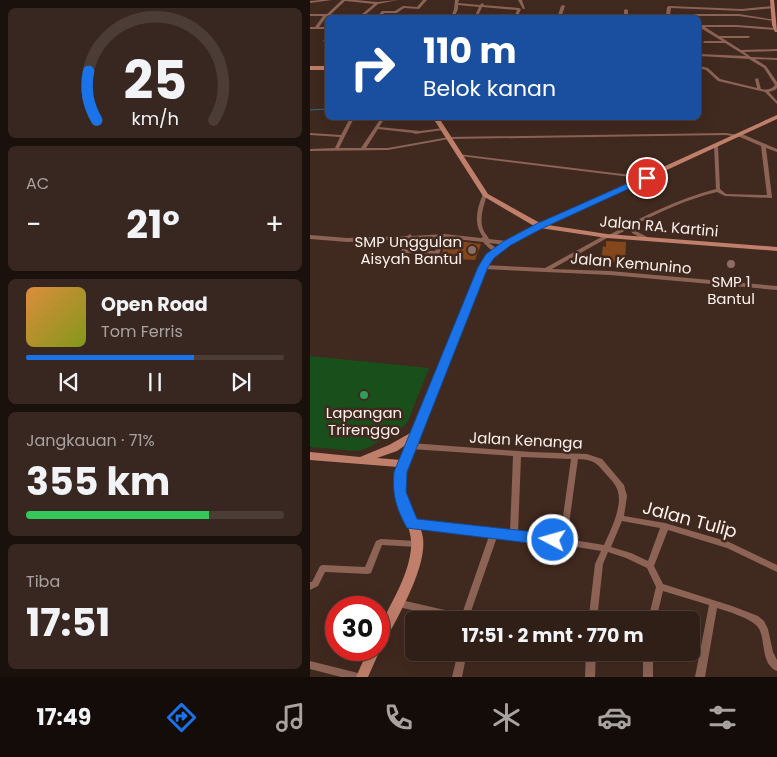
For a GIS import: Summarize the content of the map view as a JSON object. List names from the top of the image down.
{
  "streets": {
    "main road": ["Jalan RA. Kartini"],
    "street": ["Jalan Kemunino", "Jalan Kenanga", "Jalan Tulip"]
  },
  "crossings": [
    ["Jalan Kenanga", "Jalan Tulip"]
  ],
  "places": ["SMP Unggulan Aisyah Bantul", "SMP 1 Bantul", "Lapangan Trirenggo"],
  "page": {
    "turn": ["110 m", "Belok kanan"],
    "tile": [
      "AC",
      ["Jangkauan · 71%", "355 km"],
      ["Tiba", "17:51"]
    ],
    "heat": ["−", "21°", "+"],
    "song": ["Open Road", "Tom Ferris"],
    "limit": "30",
    "trip": "17:51 · 2 mnt · 770 m",
    "tabs": "17:49",
    "gauge": ["25", "km/h"]
  }
}
